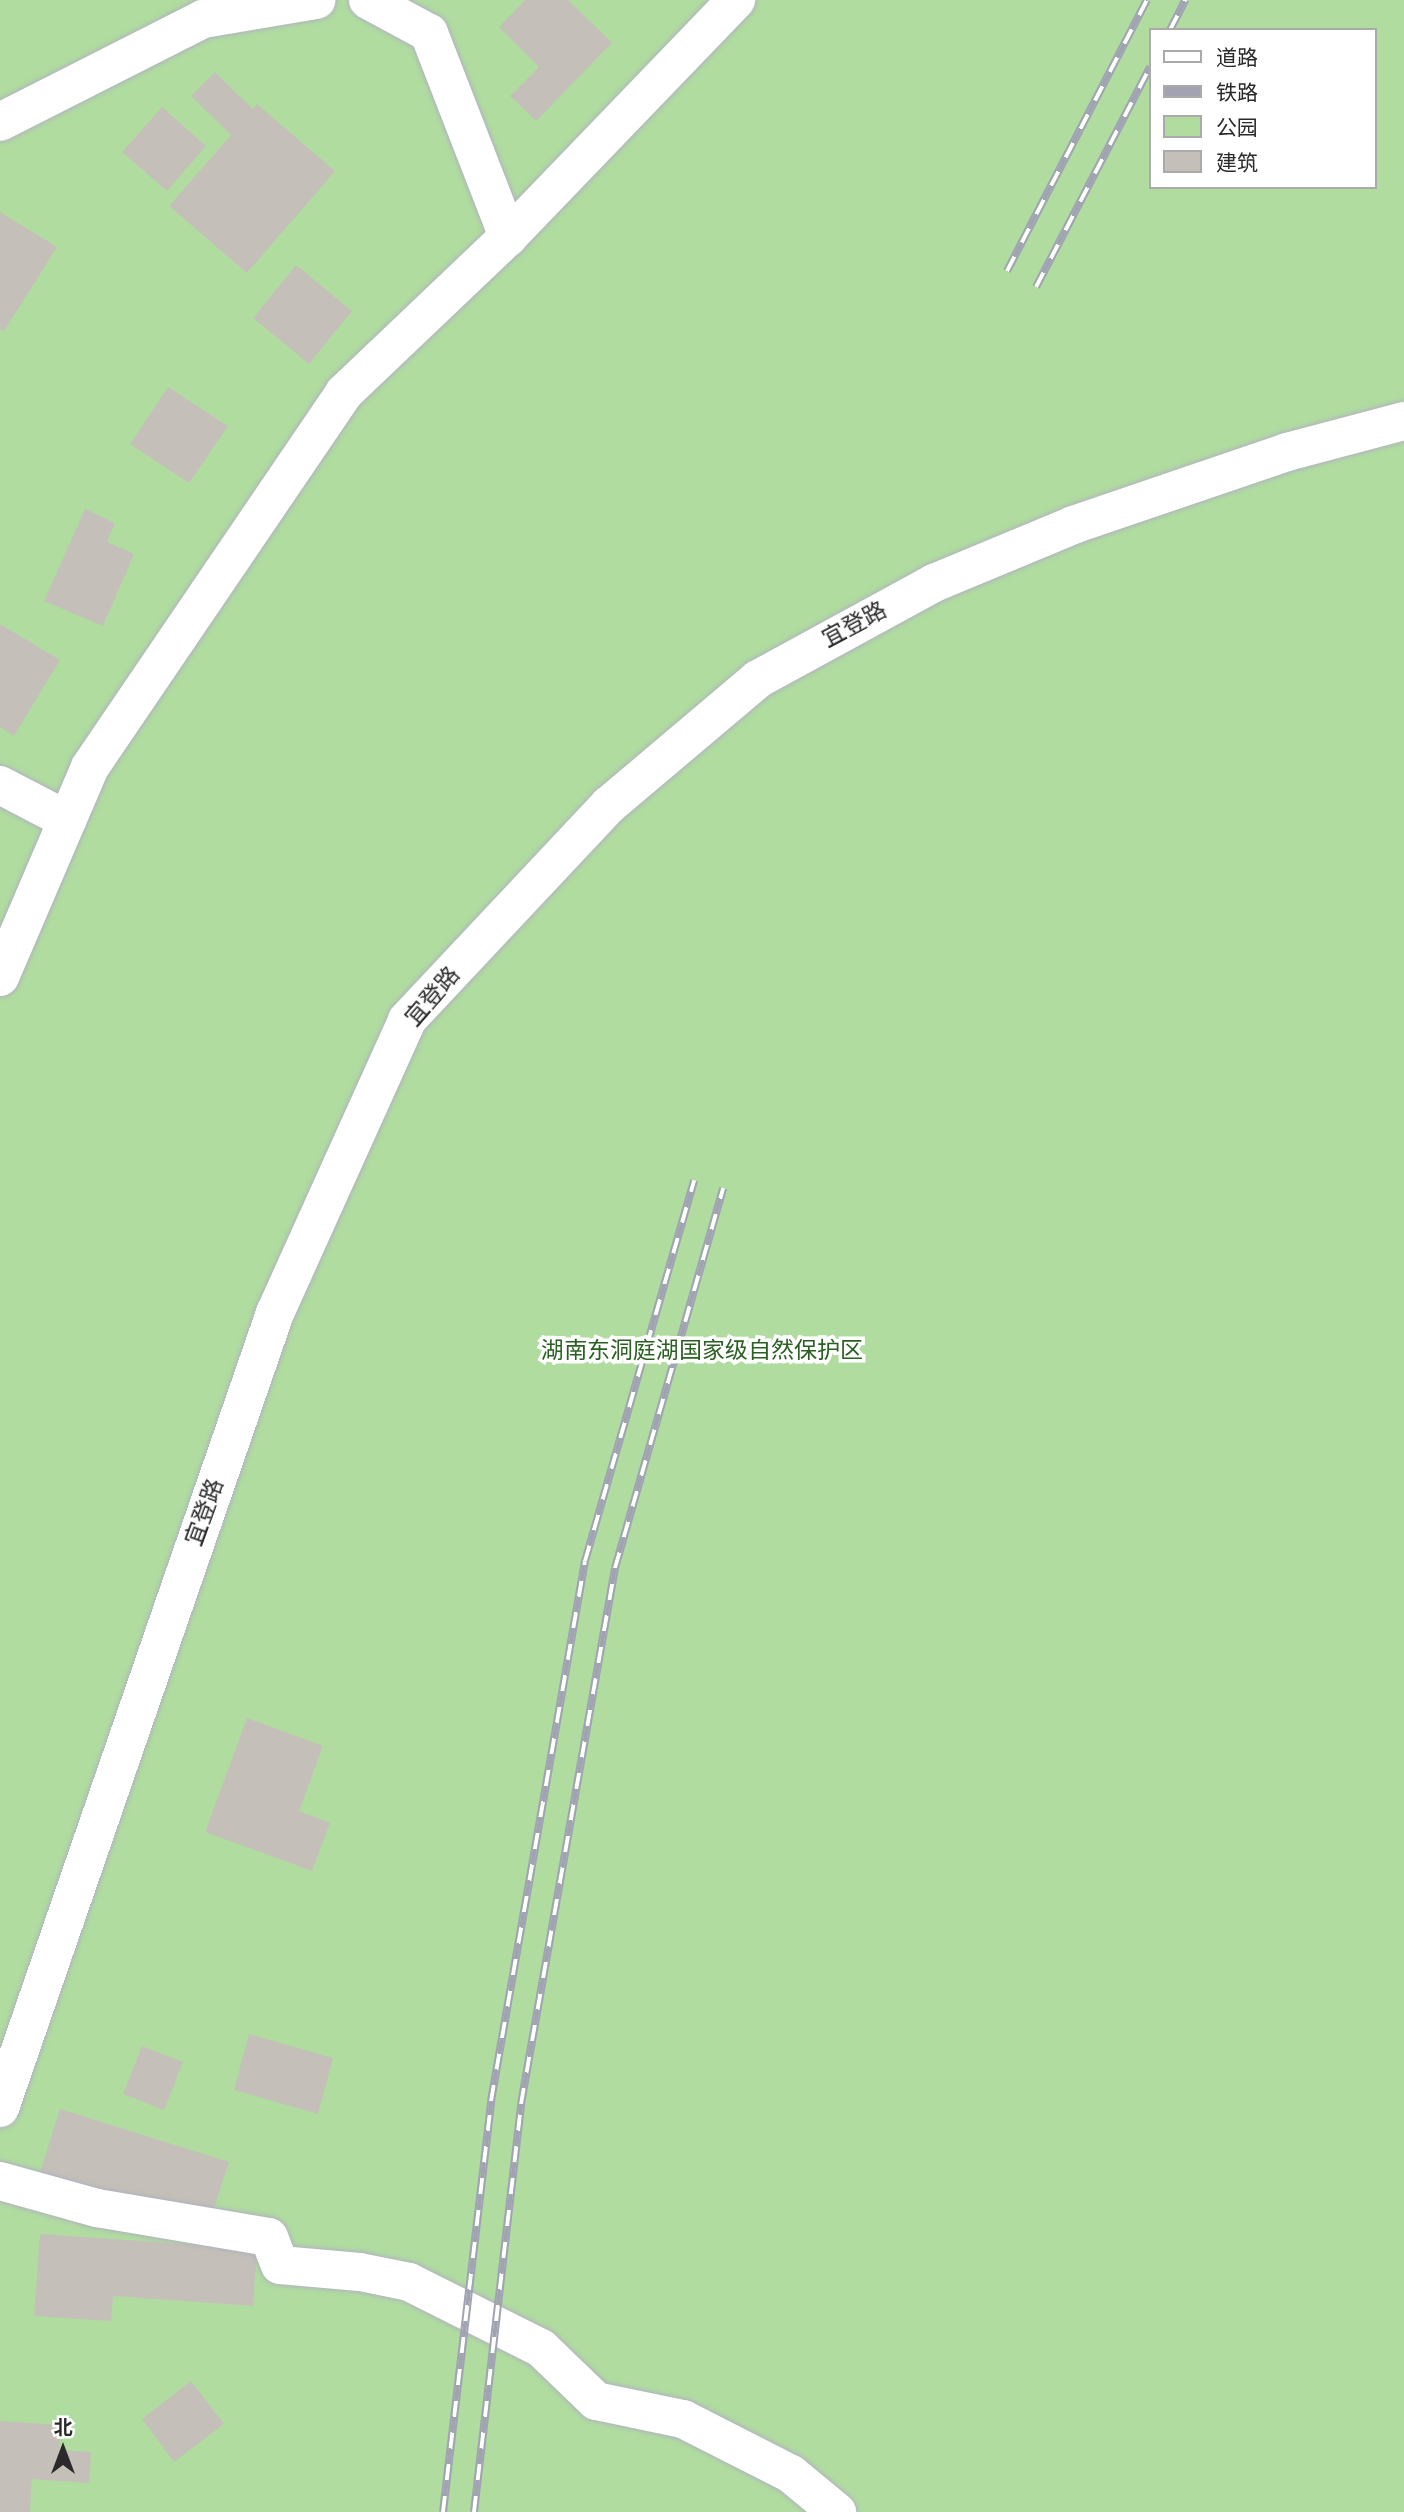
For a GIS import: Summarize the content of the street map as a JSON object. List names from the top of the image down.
{
  "streets": {
    "street": ["宜登路"]
  },
  "parks": ["湖南东洞庭湖国家级自然保护区"],
  "legend": [
    "道路",
    "铁路",
    "公园",
    "建筑"
  ],
  "north": "top"
}
